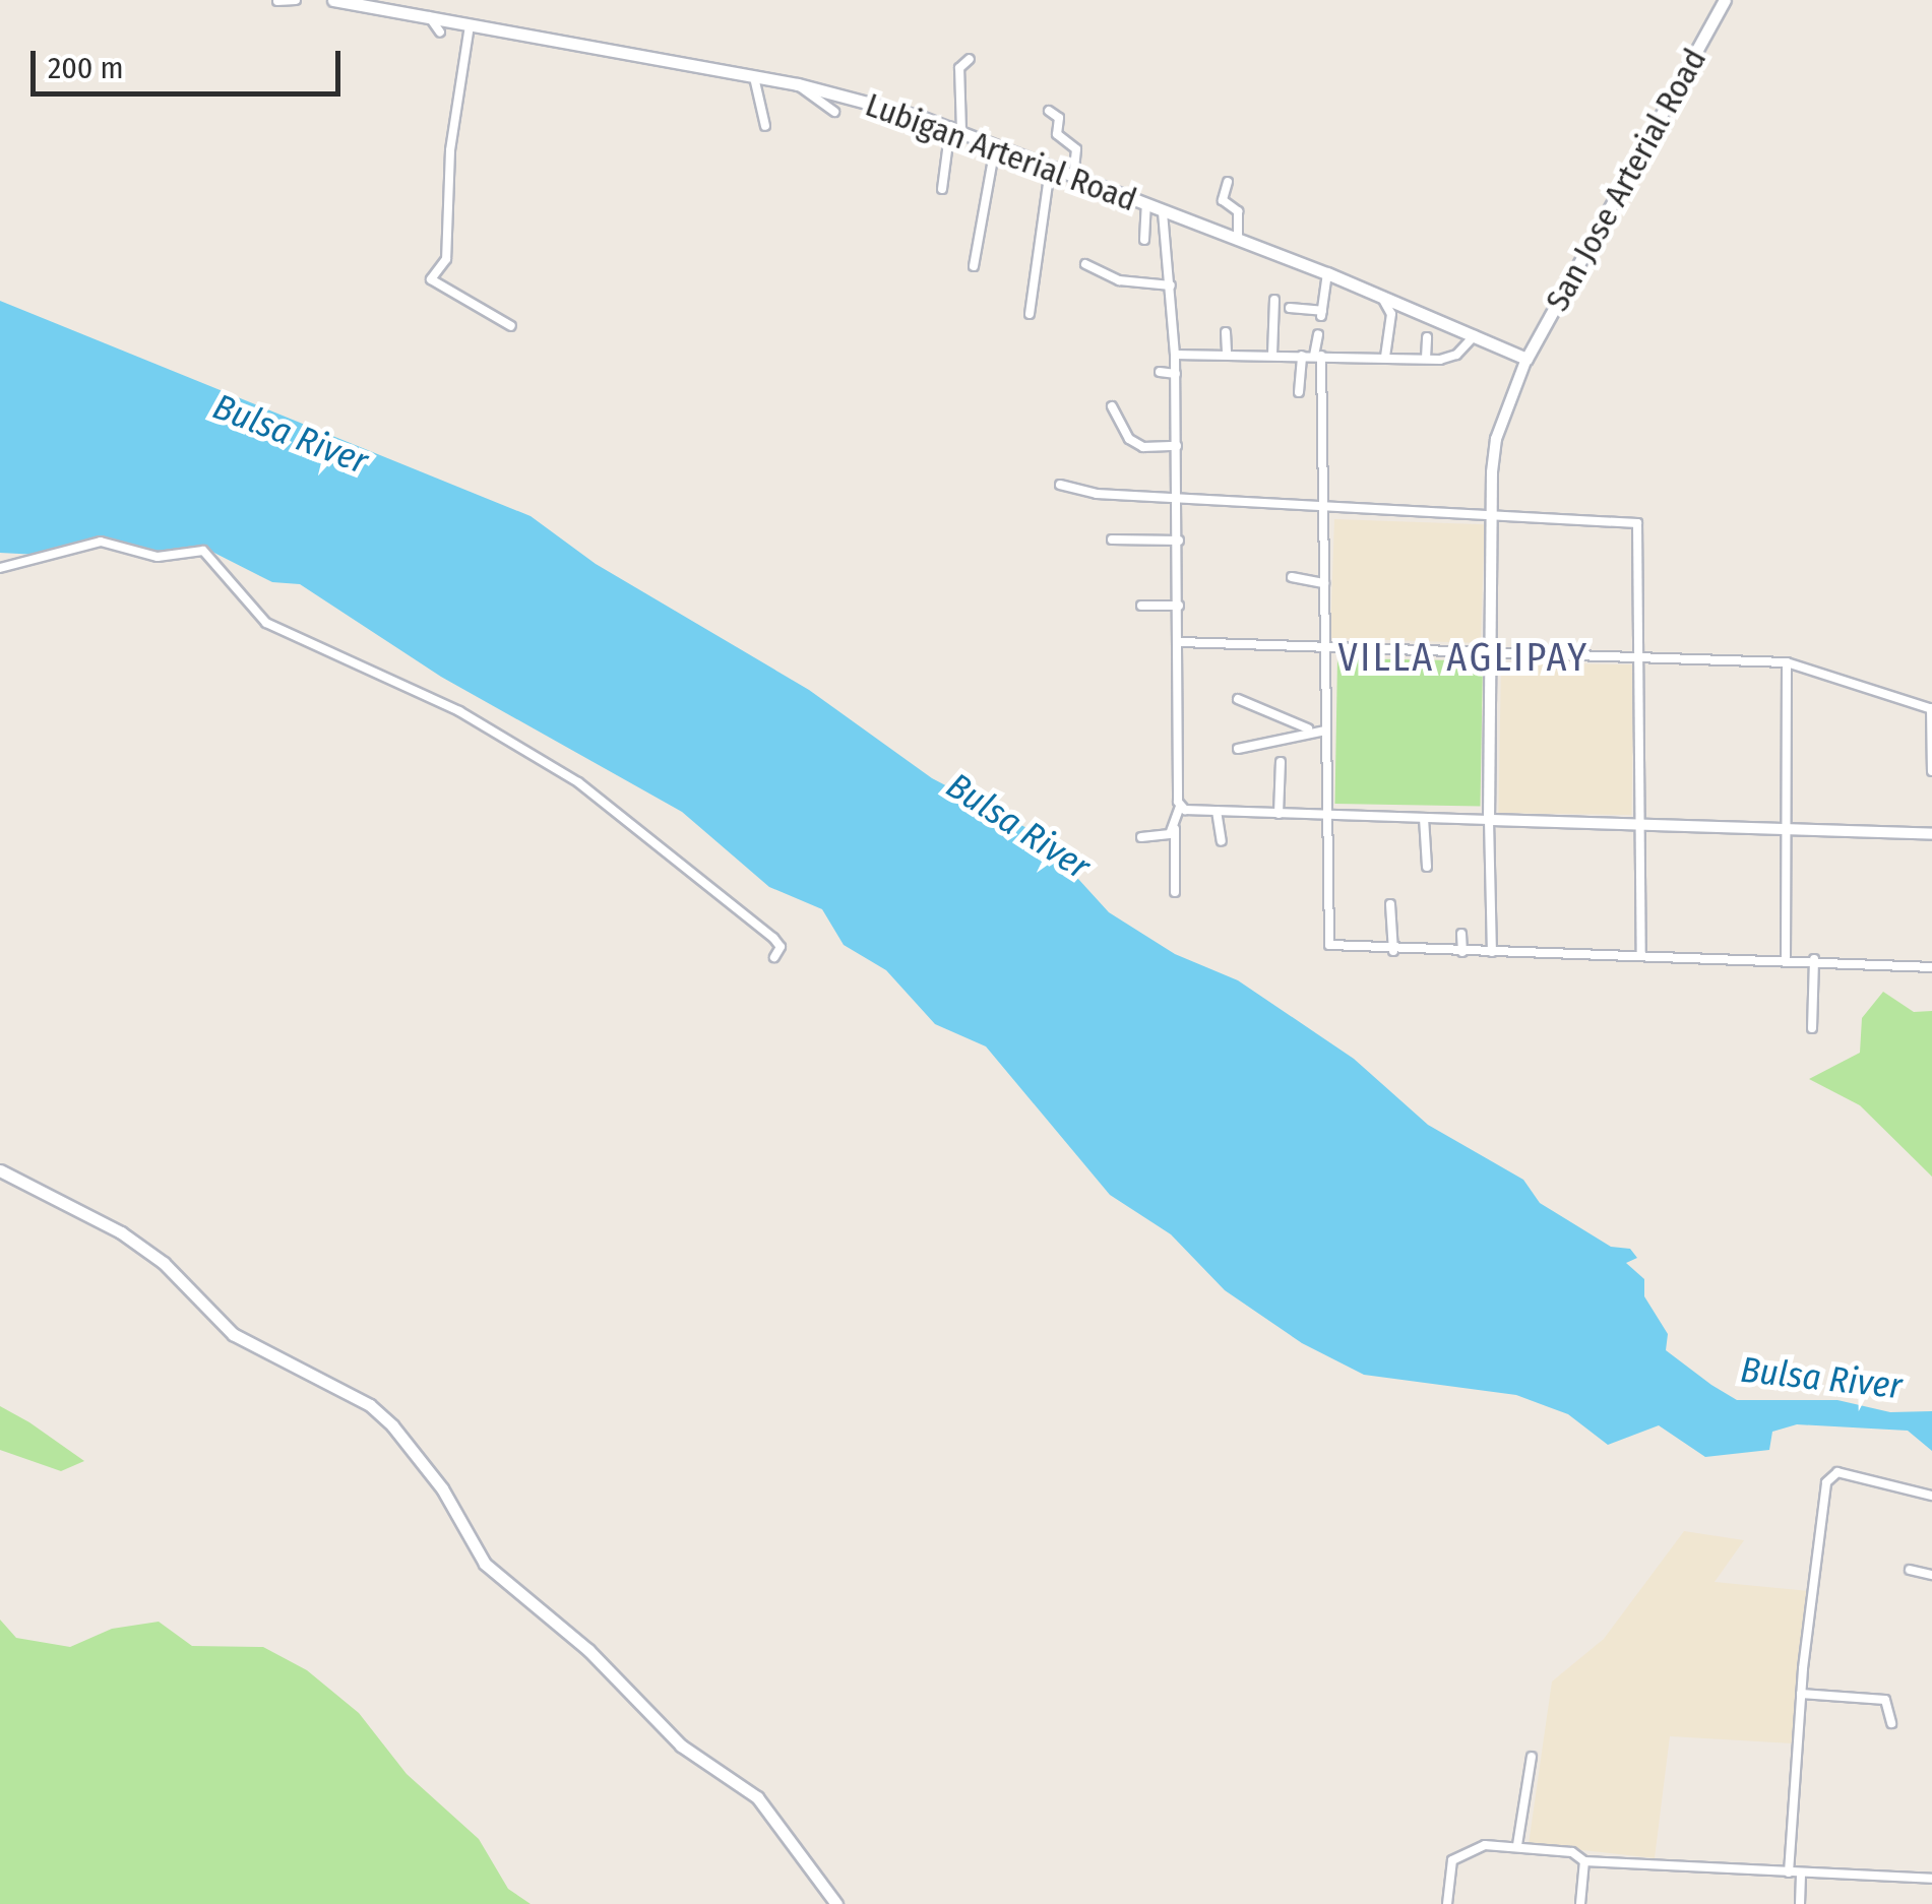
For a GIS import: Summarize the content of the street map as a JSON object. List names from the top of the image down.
{
  "streets": {
    "main road": ["Lubigan Arterial Road", "San Jose Arterial Road"]
  },
  "crossings": [
    ["Lubigan Arterial Road", "San Jose Arterial Road"]
  ],
  "districts": ["VILLA AGLIPAY"],
  "water": ["Bulsa River"],
  "scale_bar": "200 m"
}
